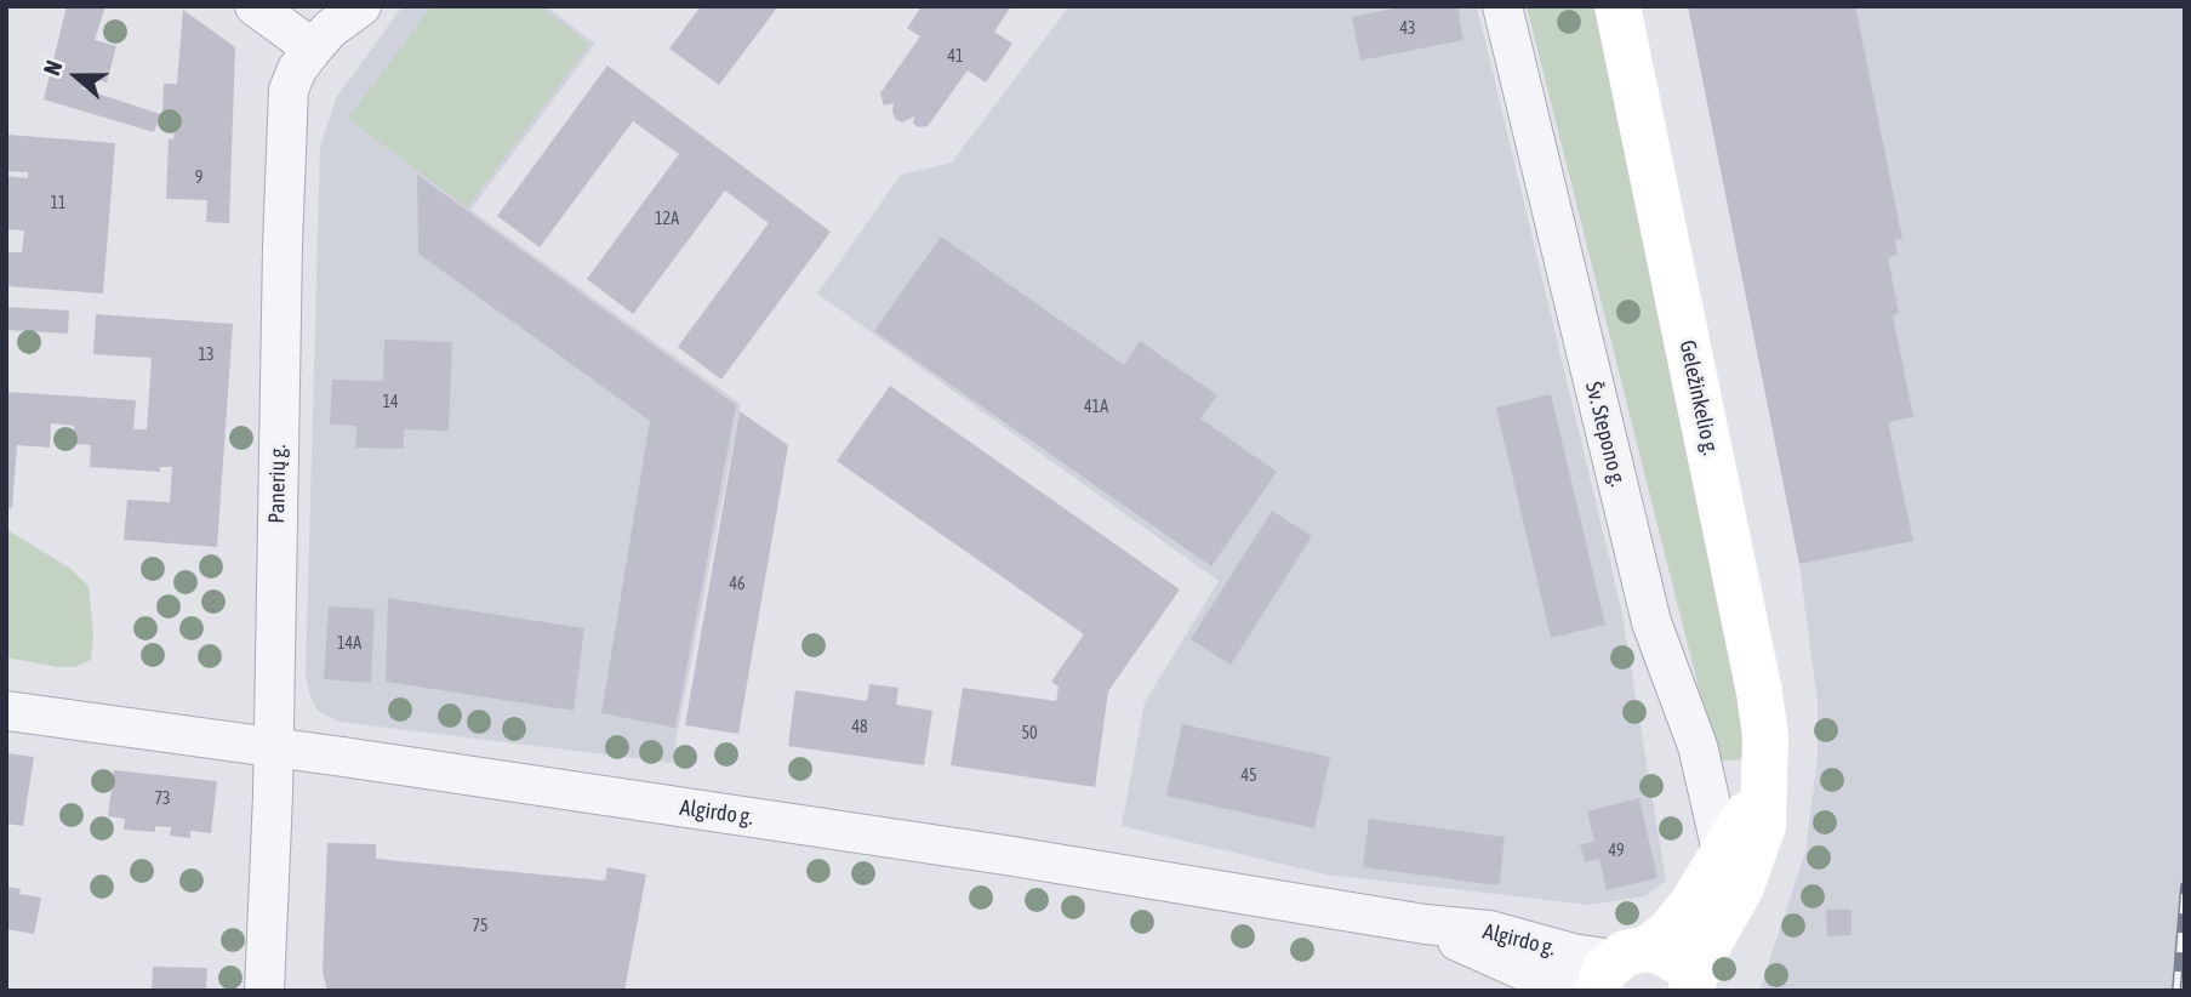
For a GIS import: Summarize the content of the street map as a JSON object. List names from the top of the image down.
{
  "streets": {
    "main road": ["Geležinkelio g."],
    "street": ["Šv. Stepono g.", "Panerių g.", "Algirdo g."]
  },
  "crossings": [
    ["Panerių g.", "Algirdo g."]
  ],
  "house_numbers": [
    "43",
    "41",
    "9",
    "11",
    "12A",
    "13",
    "14",
    "41A",
    "46",
    "14A",
    "48",
    "50",
    "45",
    "73",
    "49",
    "75"
  ],
  "north": "left"
}
